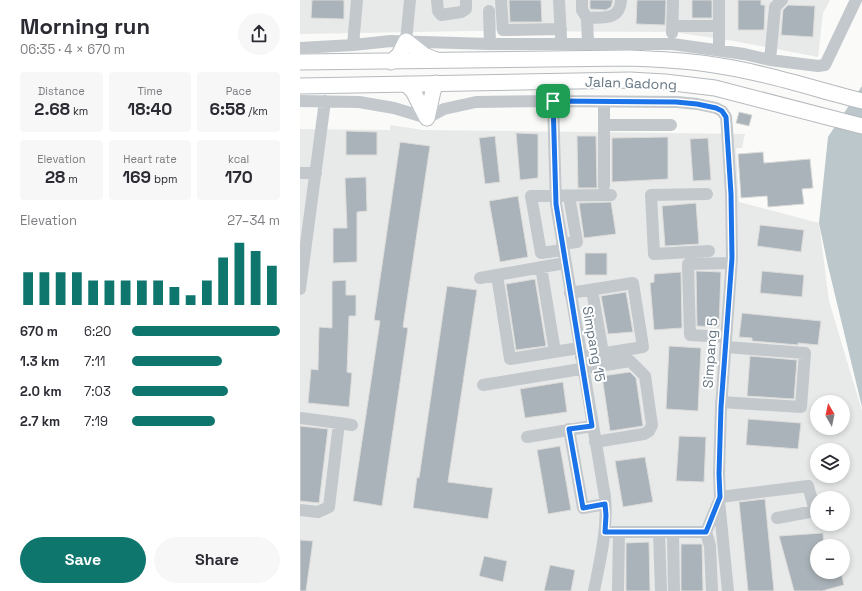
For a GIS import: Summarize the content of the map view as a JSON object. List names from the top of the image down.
{
  "streets": {
    "main road": ["Jalan Gadong"],
    "street": ["Simpang 15", "Simpang 5"]
  },
  "north": "top",
  "page": {
    "heading": ["Morning run", "06:35 · 4 × 670 m"],
    "stats": [
      ["Distance", "2.68 km"],
      ["Time", "18:40"],
      ["Pace", "6:58 /km"],
      ["Elevation", "28 m"],
      ["Heart rate", "169 bpm"],
      ["kcal", "170"]
    ],
    "chart": ["Elevation", "27–34 m"],
    "list": [
      {
        "name": "670 m",
        "note": "6:20"
      },
      {
        "name": "1.3 km",
        "note": "7:11"
      },
      {
        "name": "2.0 km",
        "note": "7:03"
      },
      {
        "name": "2.7 km",
        "note": "7:19"
      }
    ],
    "map_buttons": ["+", "−"],
    "buttons": ["Save", "Share"]
  }
}
